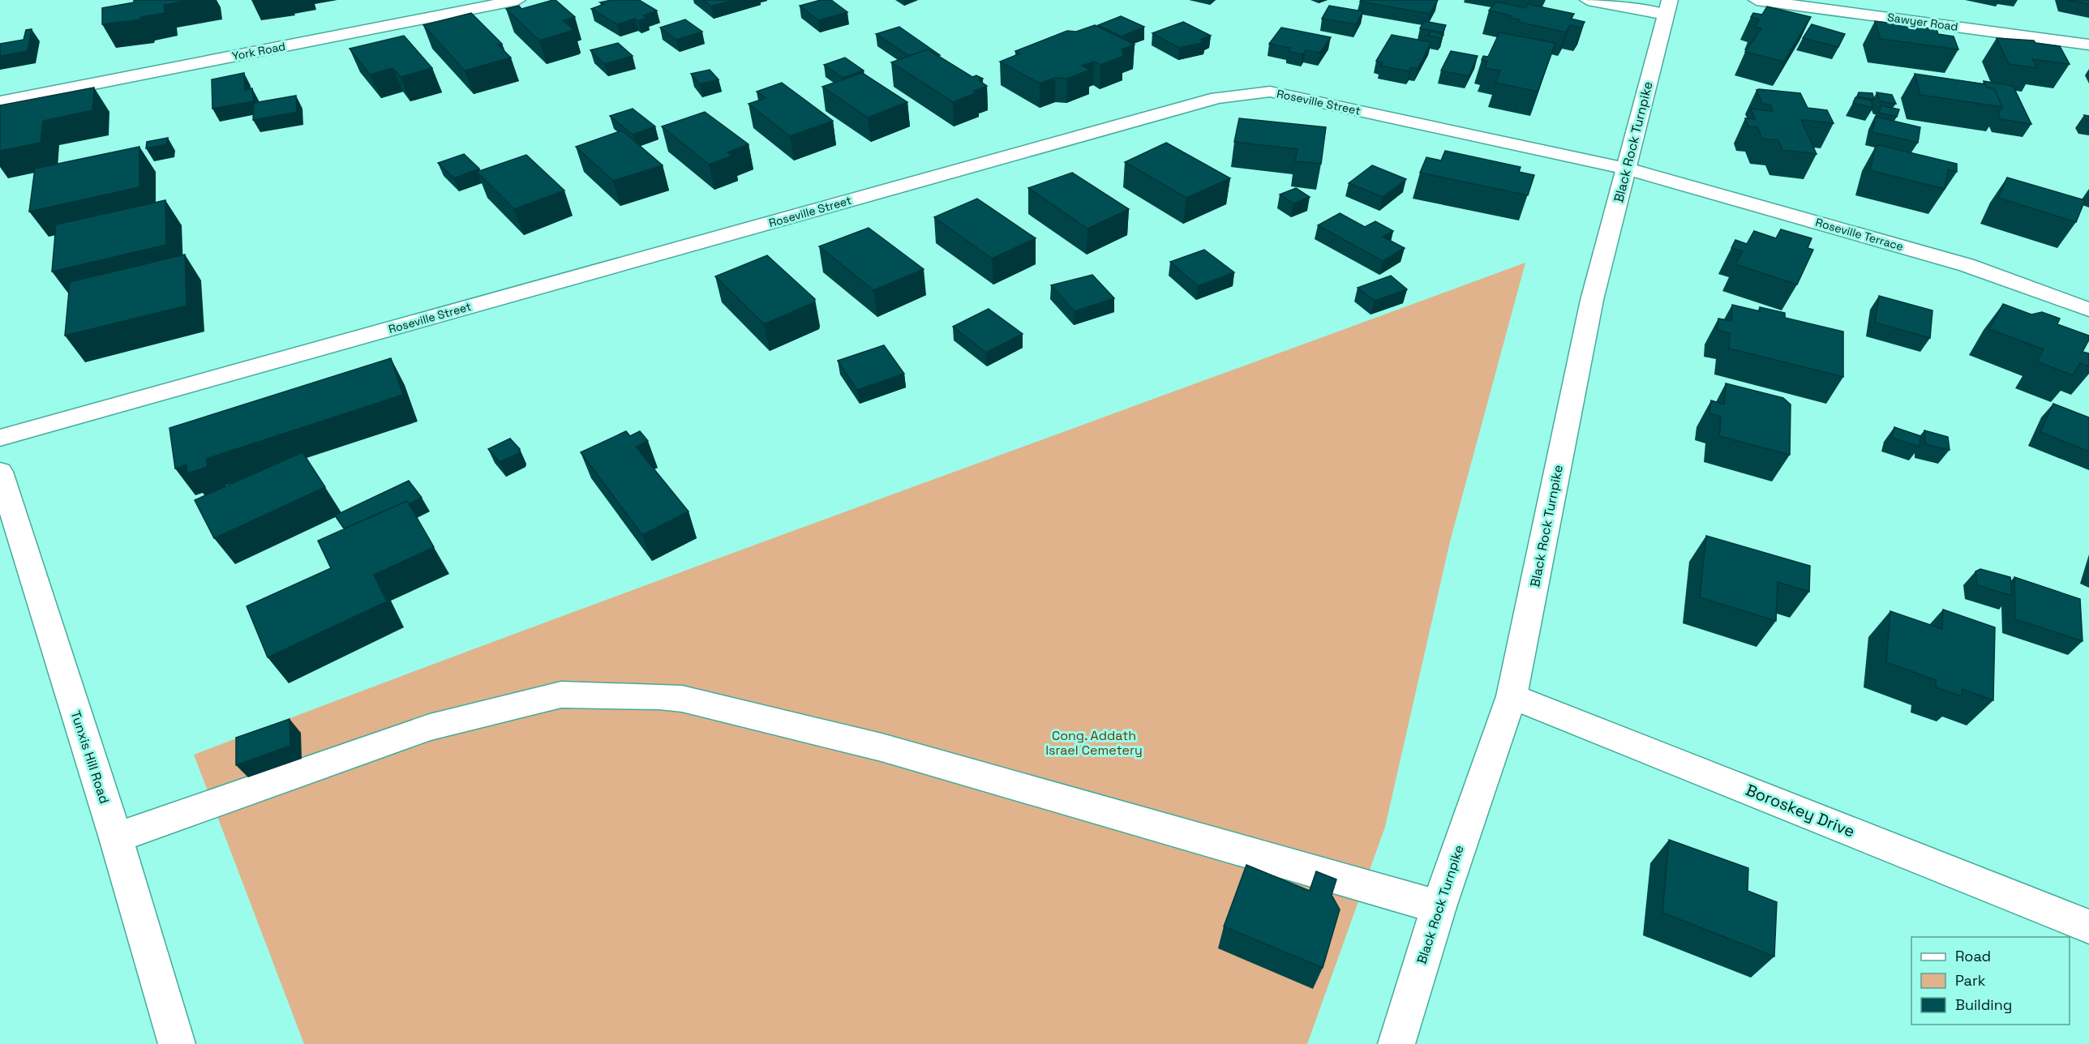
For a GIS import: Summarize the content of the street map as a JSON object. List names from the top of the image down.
{
  "streets": {
    "street": [
      "Sawyer Road",
      "York Road",
      "Roseville Street",
      "Black Rock Turnpike",
      "Roseville Terrace",
      "Tunxis Hill Road",
      "Boroskey Drive"
    ]
  },
  "crossings": [
    ["Roseville Street", "Black Rock Turnpike"],
    ["Roseville Street", "Roseville Terrace"],
    ["Black Rock Turnpike", "Roseville Terrace"],
    ["Black Rock Turnpike", "Boroskey Drive"]
  ],
  "parks": ["Cong. Addath Israel Cemetery"],
  "legend": ["Road", "Park", "Building"]
}
